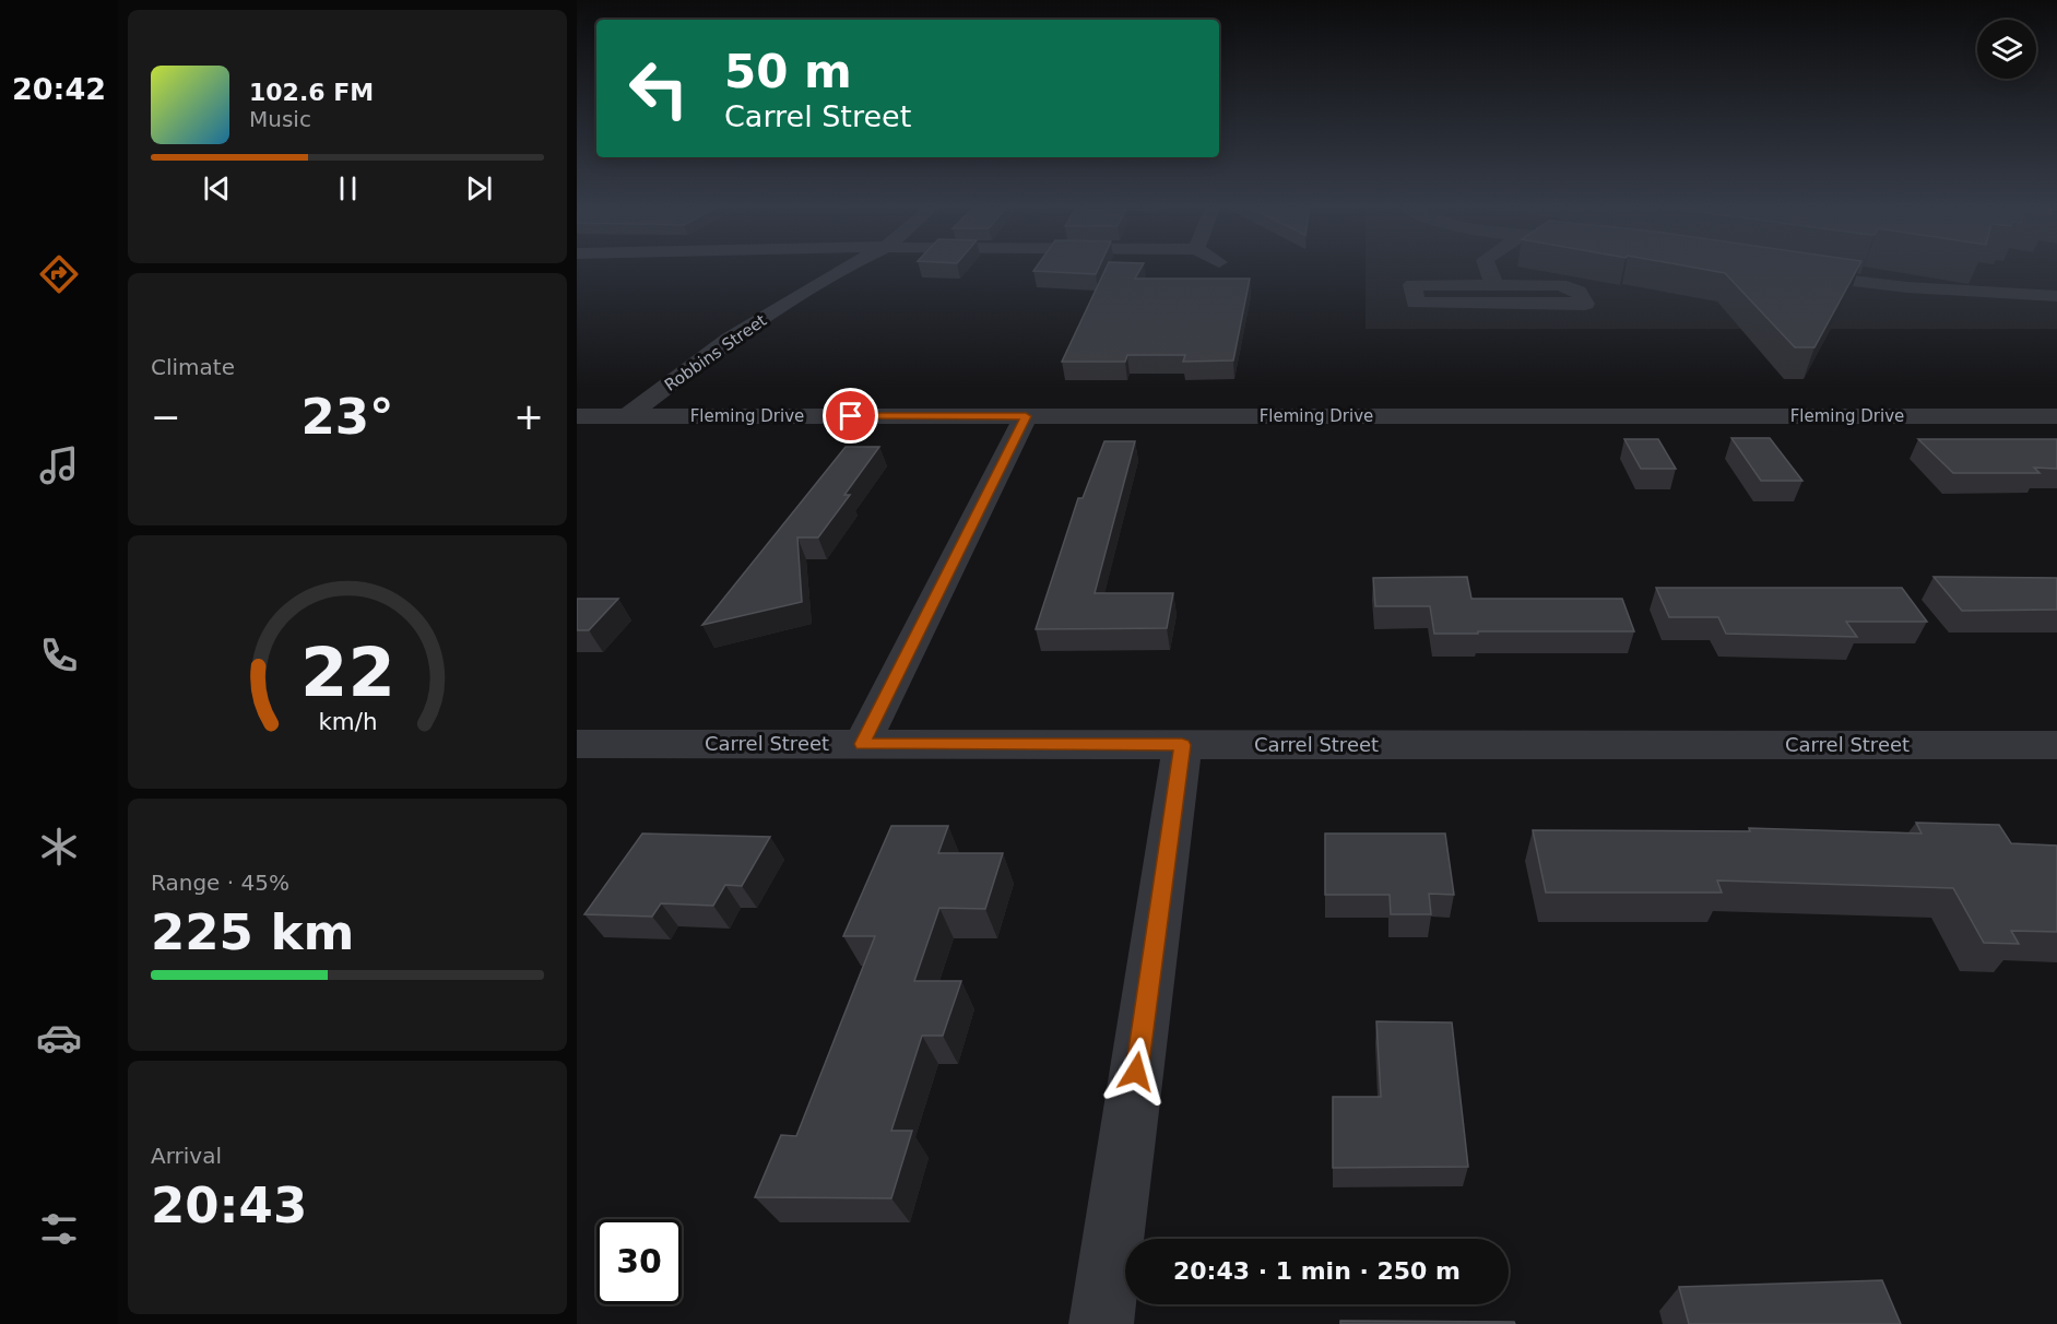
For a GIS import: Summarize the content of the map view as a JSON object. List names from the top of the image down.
{
  "streets": {
    "street": ["Robbins Street", "Fleming Drive", "Carrel Street"]
  },
  "crossings": [
    ["Robbins Street", "Fleming Drive"]
  ],
  "page": {
    "tabs": "20:42",
    "turn": ["50 m", "Carrel Street"],
    "song": ["102.6 FM", "Music"],
    "tile": [
      "Climate",
      ["Range · 45%", "225 km"],
      ["Arrival", "20:43"]
    ],
    "heat": ["−", "23°", "+"],
    "limit": "30",
    "trip": "20:43 · 1 min · 250 m",
    "gauge": ["22", "km/h"]
  }
}
